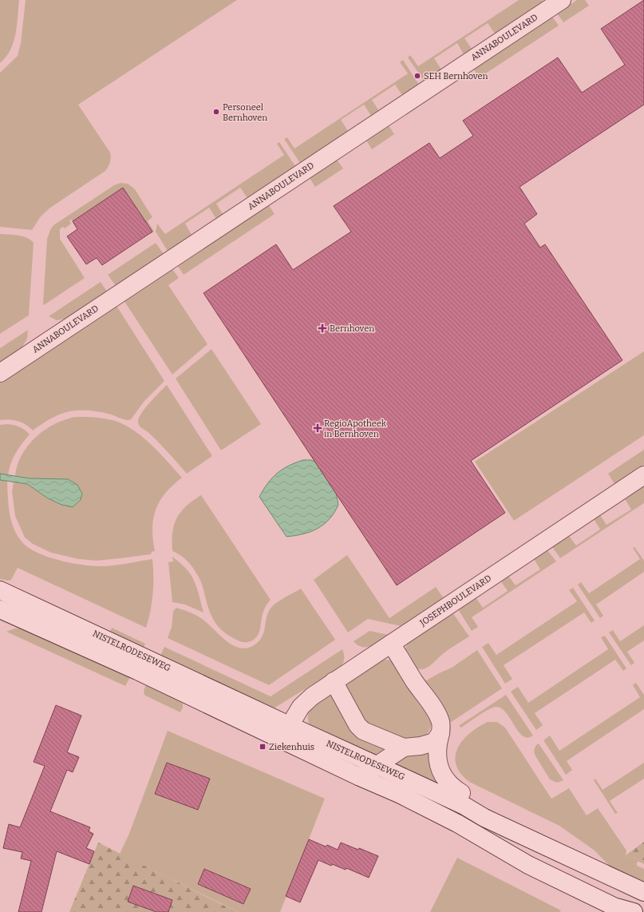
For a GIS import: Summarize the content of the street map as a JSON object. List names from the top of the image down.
{
  "streets": {
    "street": ["ANNABOULEVARD", "JOSEPHBOULEVARD", "NISTELRODESEWEG"]
  },
  "crossings": [
    ["JOSEPHBOULEVARD", "NISTELRODESEWEG"]
  ],
  "places": {
    "other": ["SEH Bernhoven", "Personeel Bernhoven"],
    "health": ["Bernhoven", "RegioApotheek in Bernhoven"],
    "transit": ["Ziekenhuis"]
  }
}
